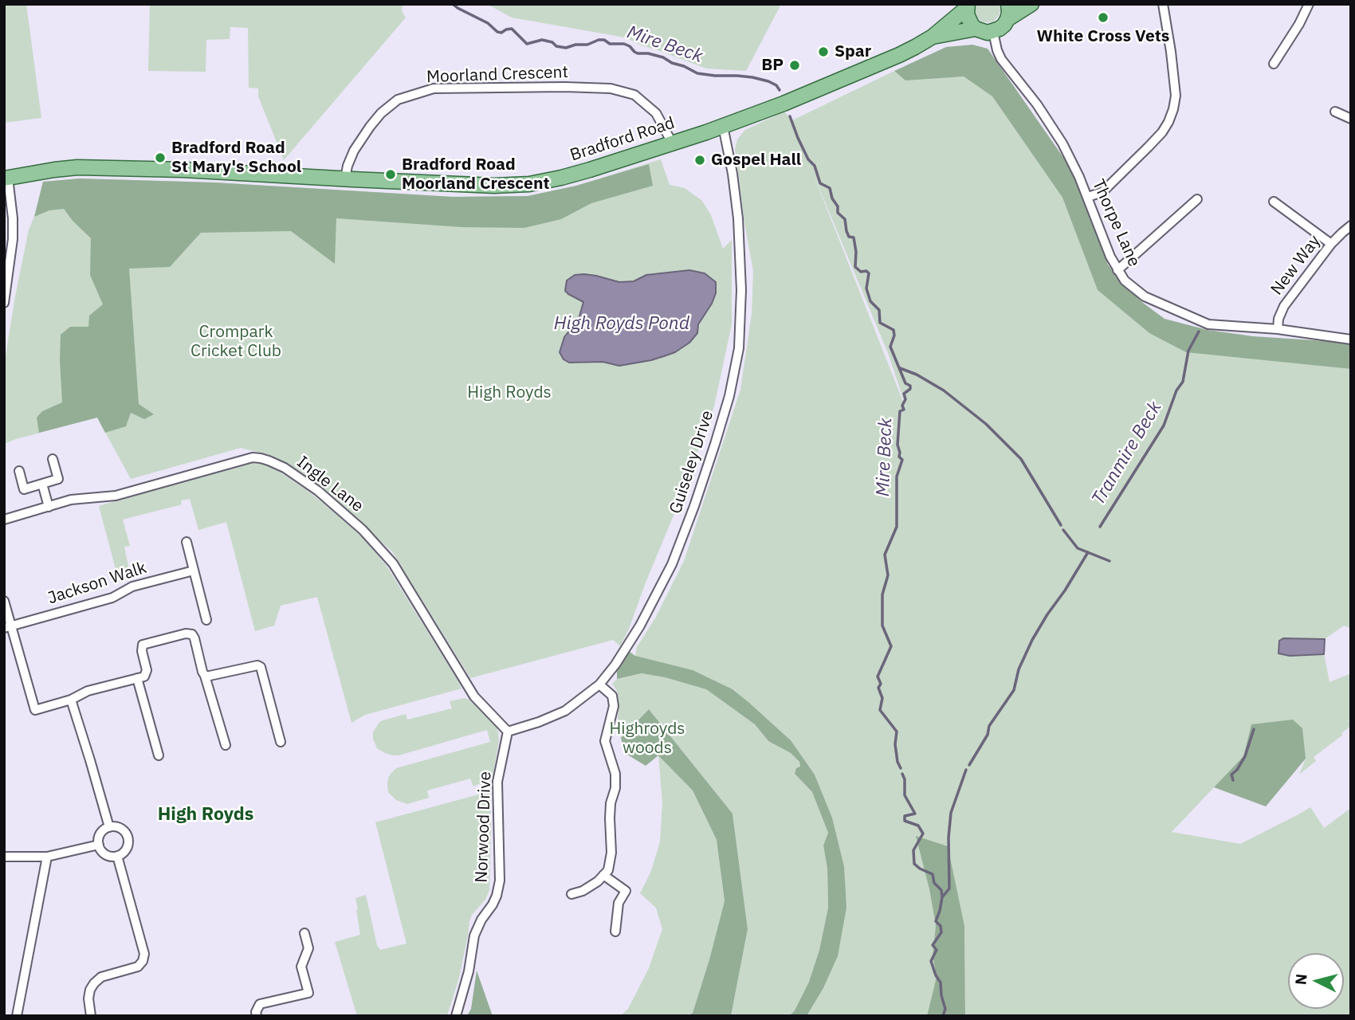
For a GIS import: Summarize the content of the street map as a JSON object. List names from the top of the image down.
{
  "streets": {
    "main road": ["Bradford Road"],
    "street": [
      "Moorland Crescent",
      "Thorpe Lane",
      "New Way",
      "Guiseley Drive",
      "Ingle Lane",
      "Jackson Walk",
      "Norwood Drive"
    ]
  },
  "crossings": [
    ["Moorland Crescent", "Bradford Road"],
    ["Bradford Road", "Guiseley Drive"],
    ["Thorpe Lane", "New Way"],
    ["Guiseley Drive", "Ingle Lane"],
    ["Guiseley Drive", "Norwood Drive"],
    ["Ingle Lane", "Norwood Drive"]
  ],
  "districts": ["High Royds"],
  "water": ["Mire Beck", "High Royds Pond", "Tranmire Beck"],
  "parks": ["Crompark Cricket Club", "High Royds", "Highroyds woods"],
  "places": [
    "White Cross Vets",
    "Spar",
    "BP",
    "Bradford Road St Mary's School",
    "Gospel Hall",
    "Bradford Road Moorland Crescent"
  ],
  "north": "left"
}
